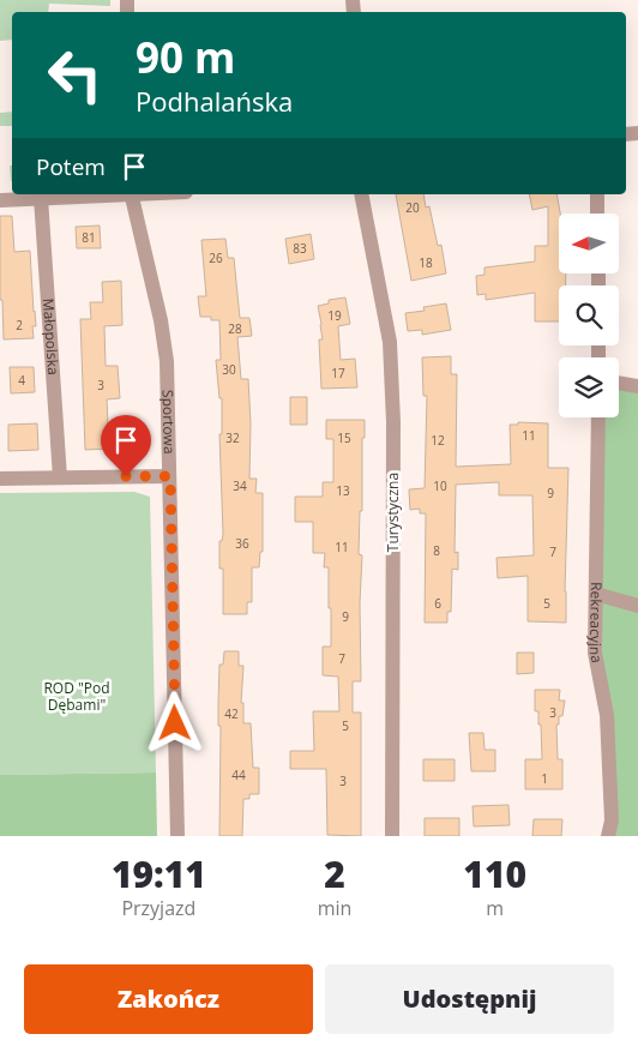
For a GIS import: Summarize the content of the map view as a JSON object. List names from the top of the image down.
{
  "streets": {
    "street": [
      "Małopolska",
      "Sportowa",
      "Turystyczna",
      "Rekreacyjna"
    ]
  },
  "parks": ["ROD \"Pod Dębami\""],
  "house_numbers": [
    "20",
    "81",
    "83",
    "26",
    "18",
    "19",
    "2",
    "28",
    "30",
    "17",
    "4",
    "3",
    "11",
    "32",
    "15",
    "12",
    "34",
    "10",
    "13",
    "9",
    "36",
    "11",
    "8",
    "7",
    "6",
    "5",
    "9",
    "7",
    "3",
    "42",
    "5",
    "44",
    "1",
    "3"
  ],
  "north": "left",
  "page": {
    "turn": ["90 m", "Podhalańska"],
    "then": "Potem",
    "eta": [
      "19:11",
      "Przyjazd",
      "2",
      "min",
      "110",
      "m"
    ],
    "buttons": ["Zakończ", "Udostępnij"]
  }
}
